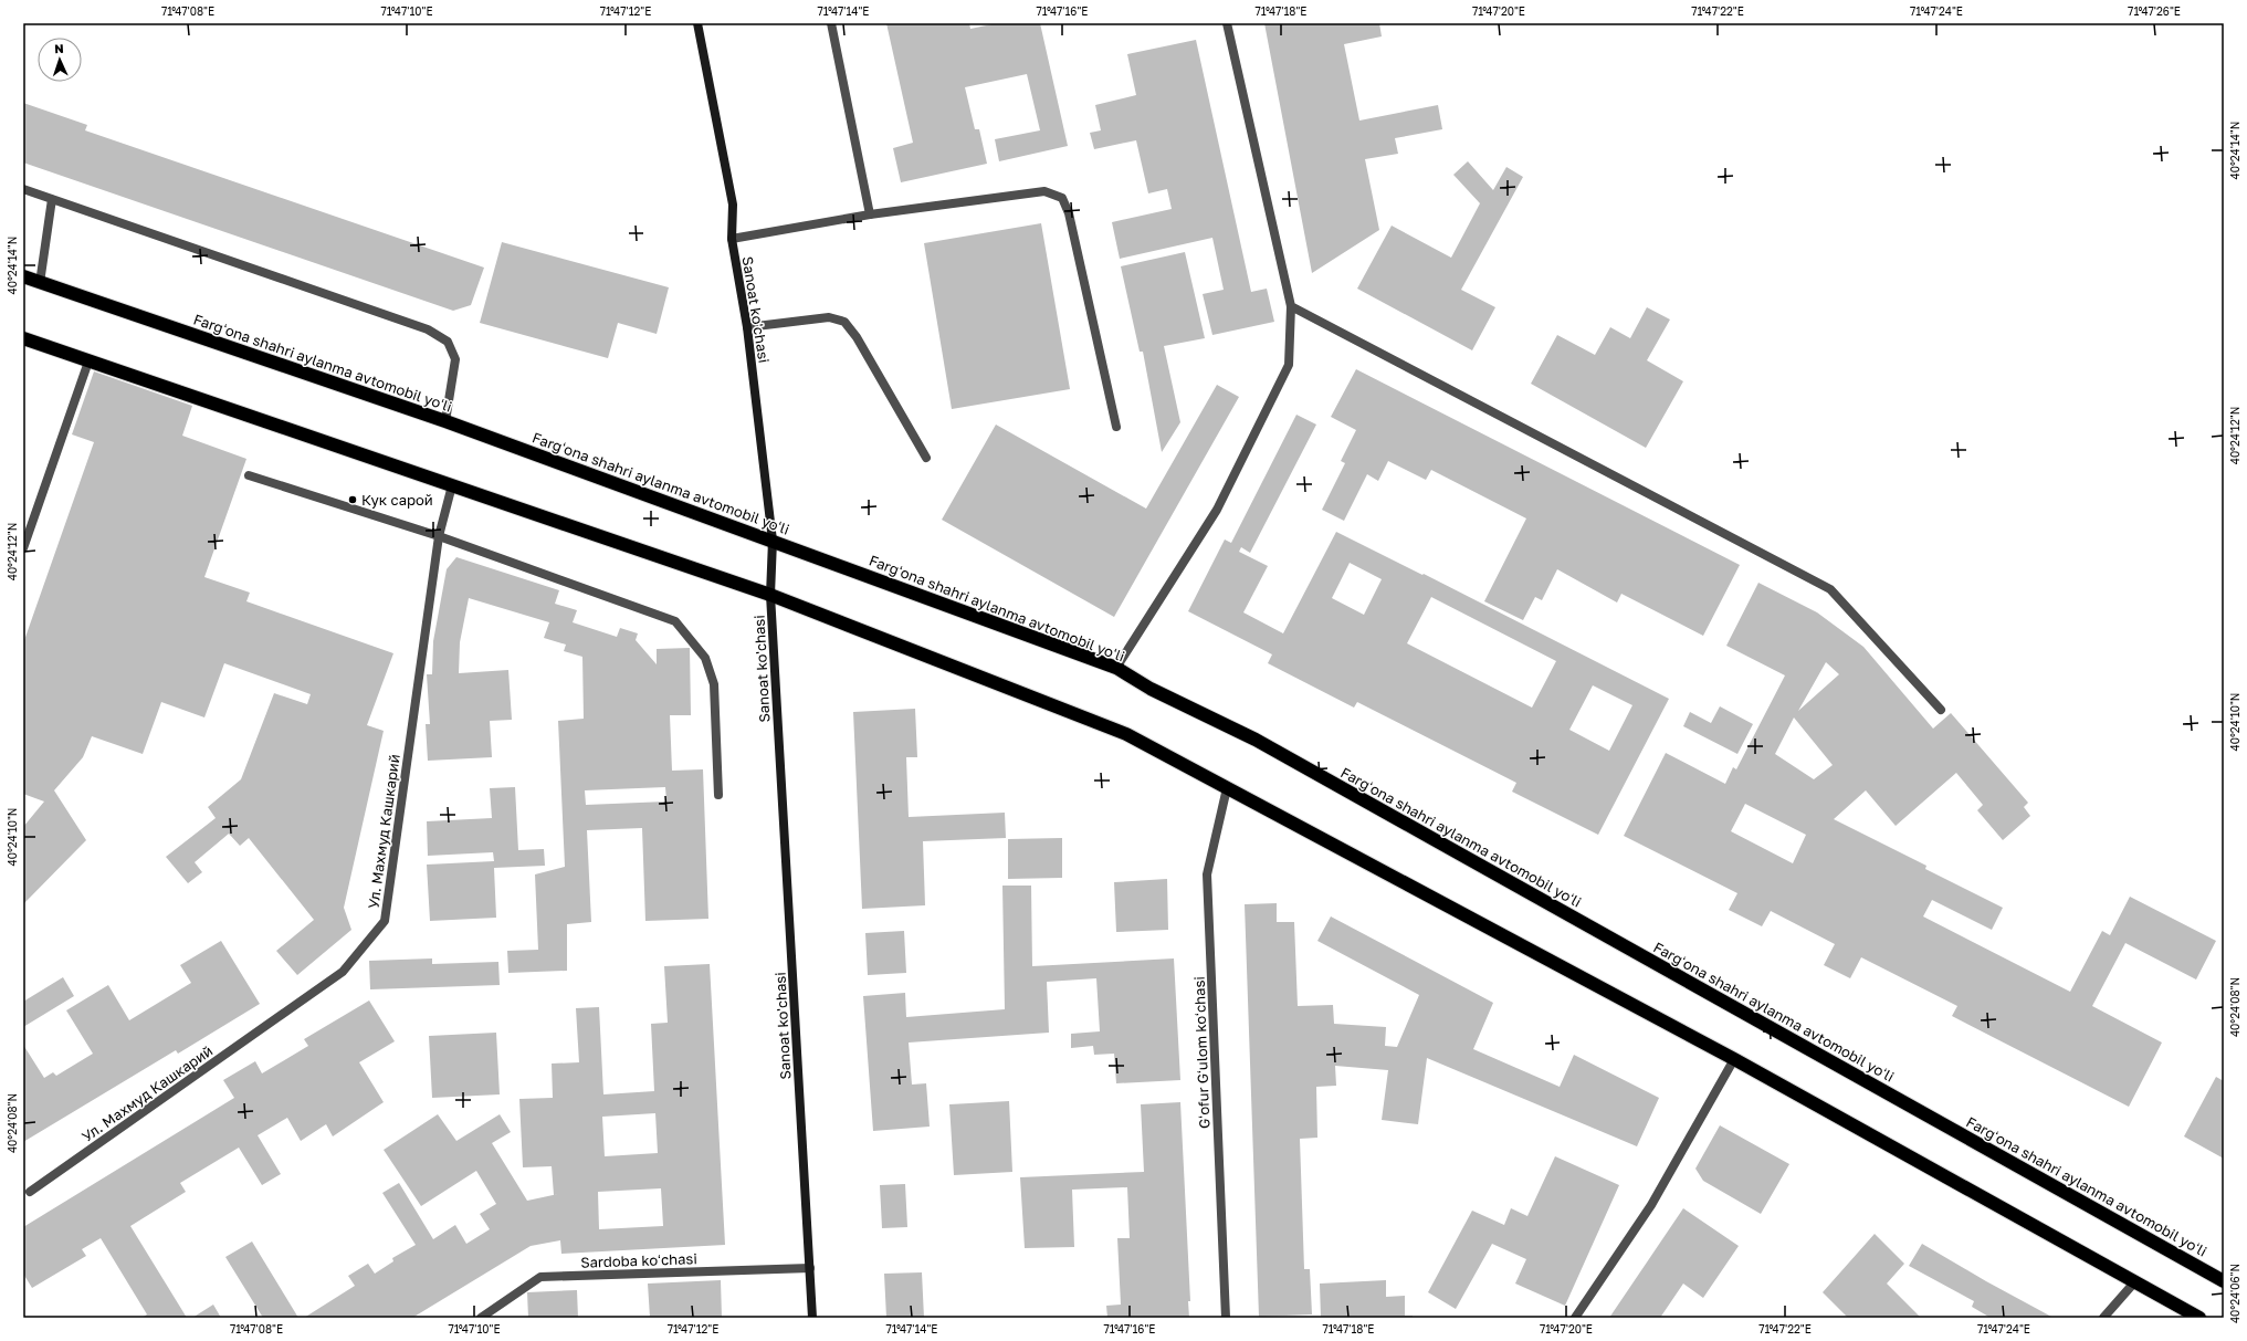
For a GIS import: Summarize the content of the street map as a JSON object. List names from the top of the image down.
{
  "streets": {
    "highway": ["Fargʻona shahri aylanma avtomobil yoʻli"],
    "main road": ["Sanoat ko'chasi"],
    "street": ["Ул. Махмуд Кашкарий", "Gʻofur Gʻulom koʻchasi", "Sardoba koʻchasi"]
  },
  "crossings": [
    ["Sanoat ko'chasi", "Fargʻona shahri aylanma avtomobil yoʻli"],
    ["Sanoat ko'chasi", "Sardoba koʻchasi"]
  ],
  "places": ["Кук сарой"],
  "north": "top",
  "coordinates": [
    "71°47'08\"E",
    "71°47'10\"E",
    "71°47'12\"E",
    "71°47'14\"E",
    "71°47'16\"E",
    "71°47'18\"E",
    "71°47'20\"E",
    "71°47'22\"E",
    "71°47'24\"E",
    "71°47'26\"E",
    "40°24'14\"N",
    "40°24'12\"N",
    "40°24'10\"N",
    "40°24'08\"N",
    "40°24'06\"N"
  ]
}
